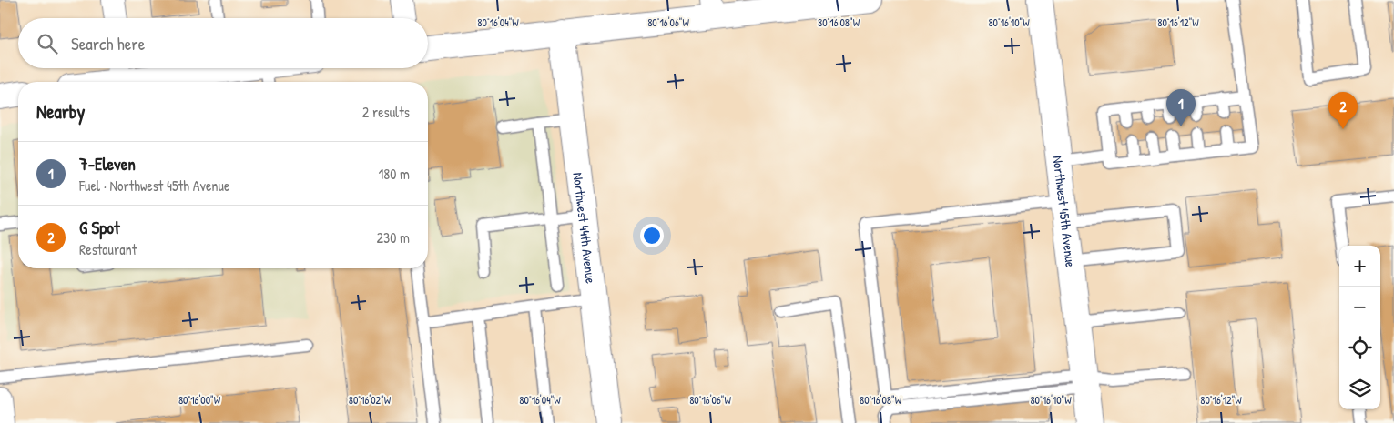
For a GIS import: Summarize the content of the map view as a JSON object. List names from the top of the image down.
{
  "streets": {
    "street": ["Northwest 45th Avenue", "Northwest 44th Avenue"]
  },
  "page": {
    "search": "Search here",
    "heading": ["Nearby", "2 results"],
    "pins": ["1", "2"],
    "list": [
      {
        "mark": "1",
        "name": "7-Eleven",
        "note": "Fuel · Northwest 45th Avenue",
        "value": "180 m"
      },
      {
        "mark": "2",
        "name": "G Spot",
        "note": "Restaurant",
        "value": "230 m"
      }
    ],
    "map_buttons": ["+", "−"]
  },
  "coordinates": [
    "80°16'04\"W",
    "80°16'06\"W",
    "80°16'08\"W",
    "80°16'10\"W",
    "80°16'12\"W",
    "80°16'00\"W",
    "80°16'02\"W"
  ]
}
